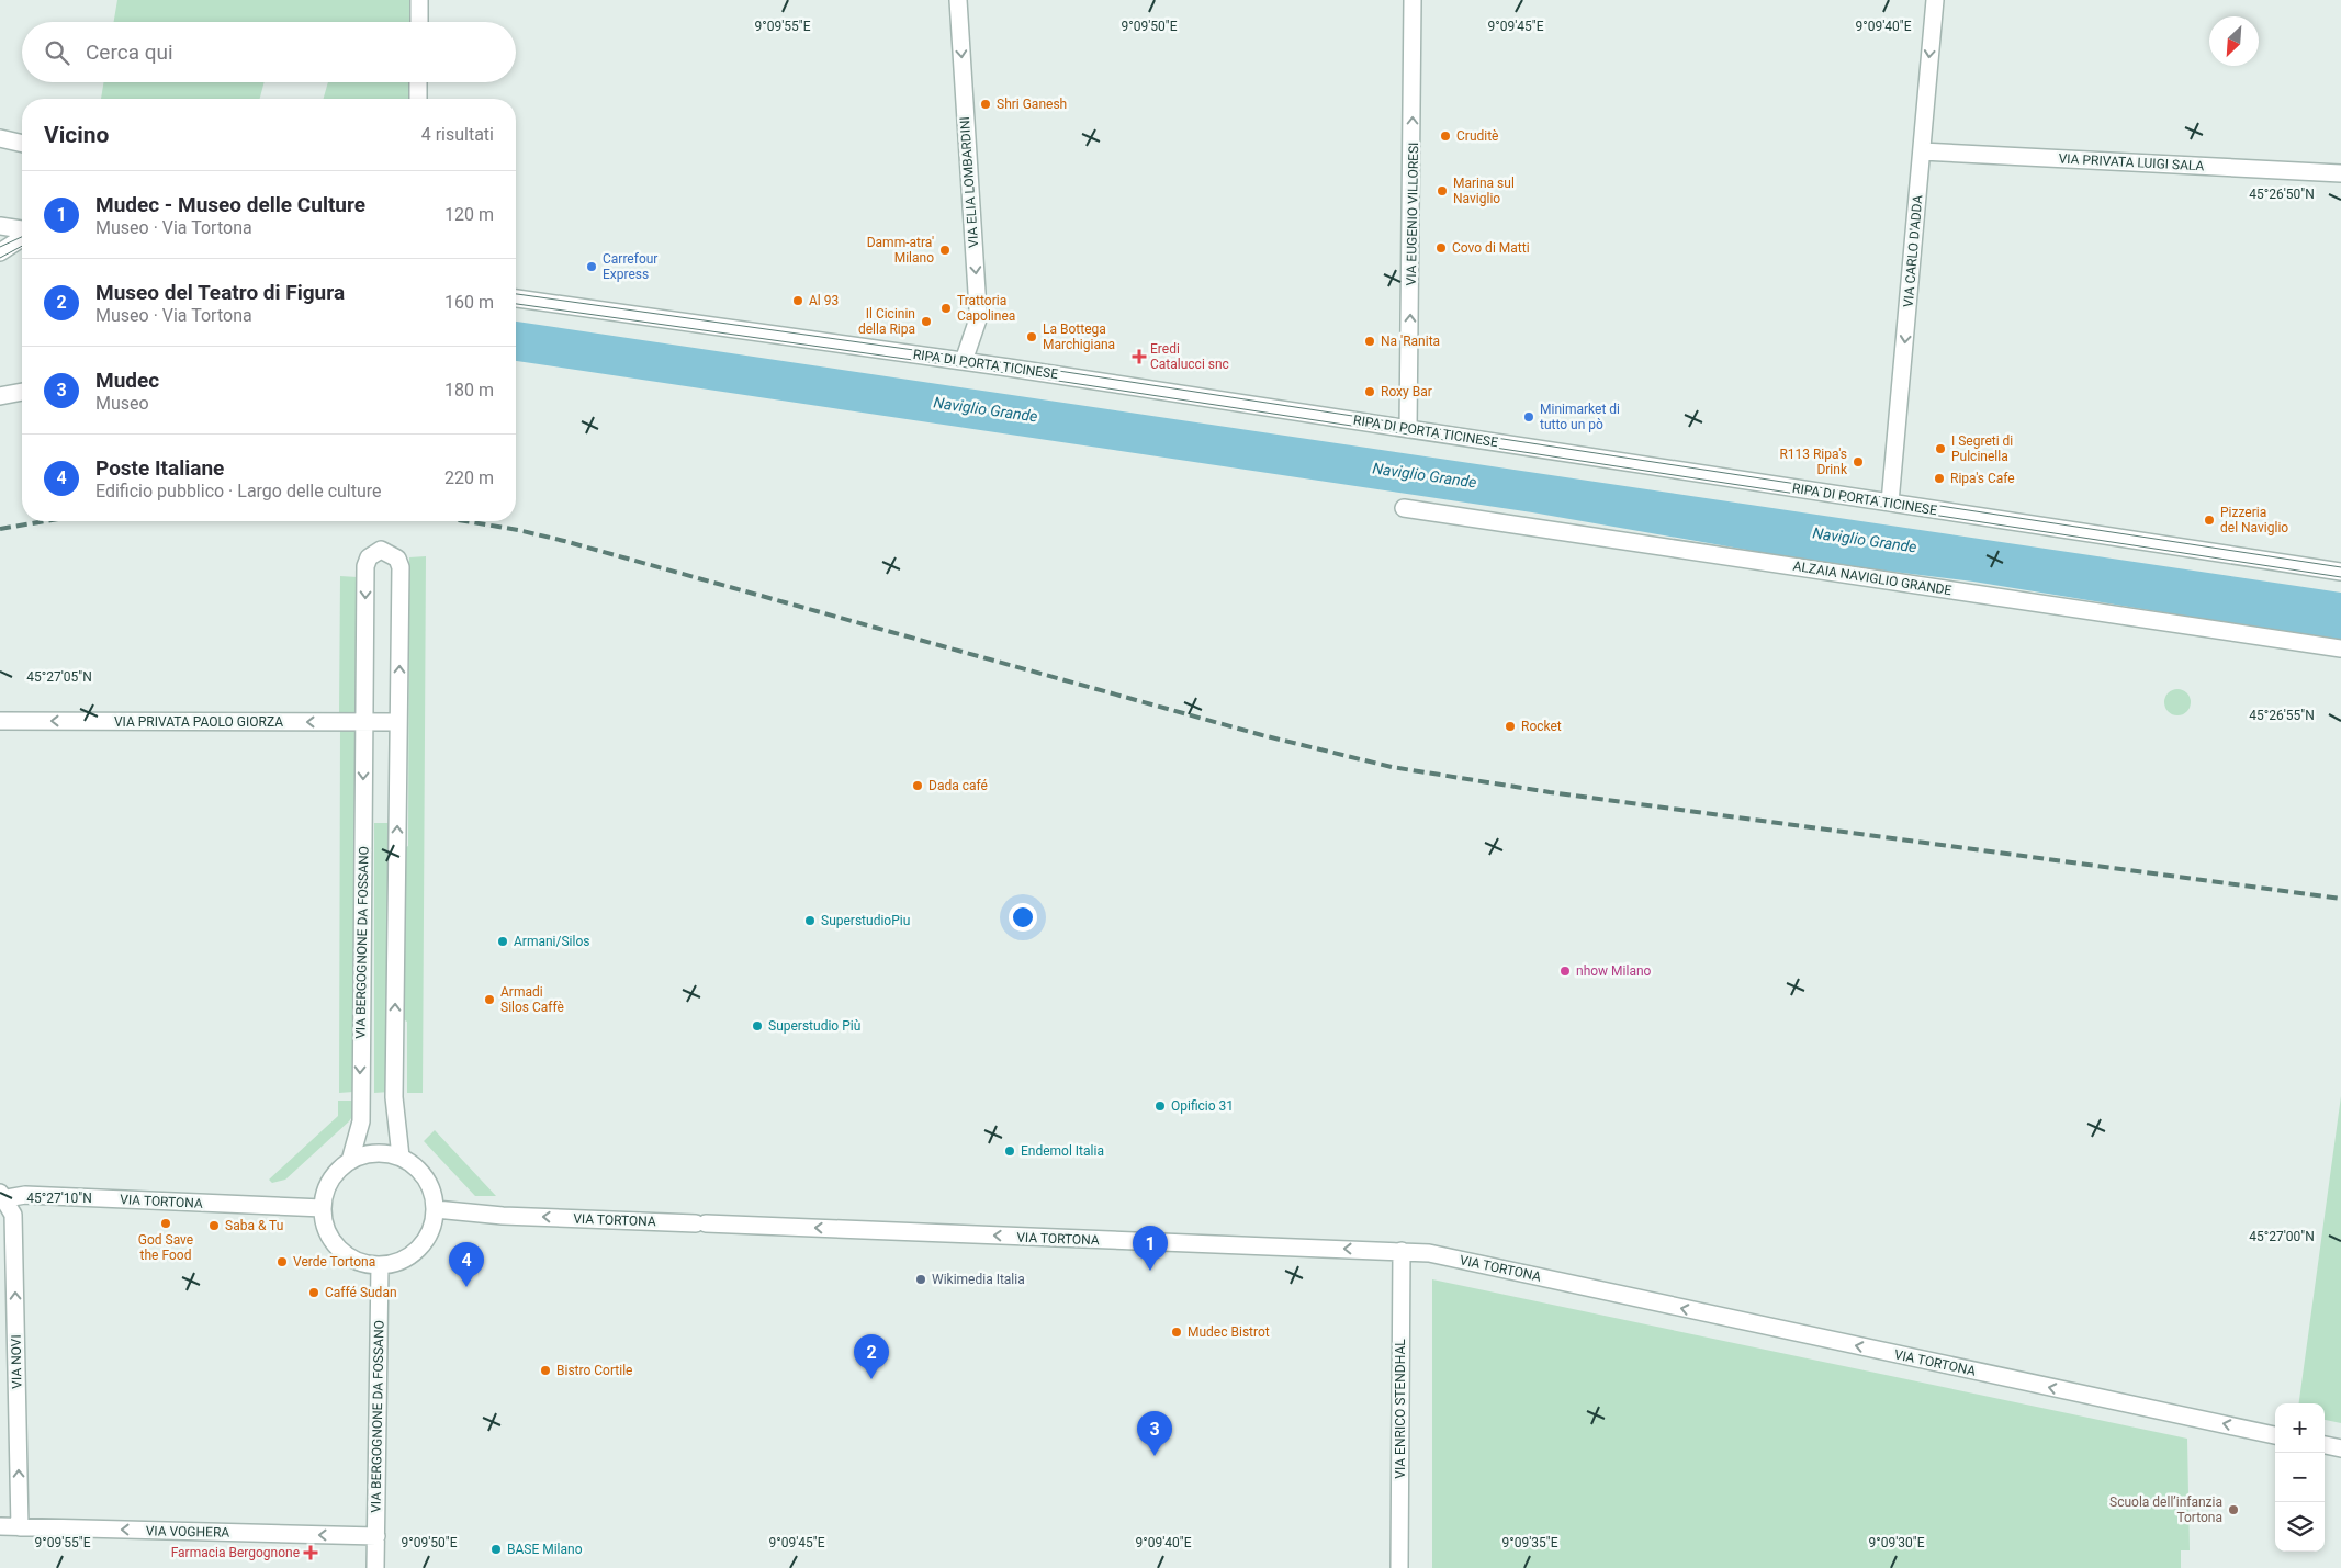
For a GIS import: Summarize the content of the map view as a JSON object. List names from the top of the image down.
{
  "streets": {
    "street": [
      "VIA PRIVATA LUIGI SALA",
      "VIA ELIA LOMBARDINI",
      "VIA EUGENIO VILLORESI",
      "VIA CARLO D'ADDA",
      "RIPA DI PORTA TICINESE",
      "ALZAIA NAVIGLIO GRANDE",
      "VIA PRIVATA PAOLO GIORZA",
      "VIA BERGOGNONE DA FOSSANO",
      "VIA TORTONA",
      "VIA NOVI",
      "VIA ENRICO STENDHAL",
      "VIA VOGHERA"
    ]
  },
  "crossings": [
    ["VIA PRIVATA LUIGI SALA", "VIA CARLO D'ADDA"],
    ["VIA ELIA LOMBARDINI", "RIPA DI PORTA TICINESE"],
    ["VIA EUGENIO VILLORESI", "RIPA DI PORTA TICINESE"],
    ["VIA CARLO D'ADDA", "RIPA DI PORTA TICINESE"],
    ["VIA PRIVATA PAOLO GIORZA", "VIA BERGOGNONE DA FOSSANO"],
    ["VIA BERGOGNONE DA FOSSANO", "VIA TORTONA"],
    ["VIA BERGOGNONE DA FOSSANO", "VIA VOGHERA"],
    ["VIA TORTONA", "VIA NOVI"],
    ["VIA TORTONA", "VIA ENRICO STENDHAL"],
    ["VIA NOVI", "VIA VOGHERA"]
  ],
  "one_way": [
    "VIA ELIA LOMBARDINI",
    "VIA EUGENIO VILLORESI",
    "VIA CARLO D'ADDA",
    "VIA PRIVATA PAOLO GIORZA",
    "VIA TORTONA",
    "VIA NOVI",
    "VIA VOGHERA"
  ],
  "water": ["Naviglio Grande"],
  "places": {
    "other": [
      "Shri Ganesh",
      "Cruditè",
      "Marina sul Naviglio",
      "Covo di Matti",
      "Damm-atra' Milano",
      "Carrefour Express",
      "Al 93",
      "Trattoria Capolinea",
      "Il Cicinin della Ripa",
      "La Bottega Marchigiana",
      "Na 'Ranita",
      "Roxy Bar",
      "Minimarket di tutto un pò",
      "I Segreti di Pulcinella",
      "R113 Ripa's Drink",
      "Ripa's Cafe",
      "Pizzeria del Naviglio",
      "Rocket",
      "Dada café",
      "SuperstudioPiu",
      "Armani/Silos",
      "nhow Milano",
      "Armadi Silos Caffè",
      "Superstudio Più",
      "Opificio 31",
      "Endemol Italia",
      "God Save the Food",
      "Saba & Tu",
      "Verde Tortona",
      "Wikimedia Italia",
      "Caffé Sudan",
      "Mudec Bistrot",
      "Bistro Cortile",
      "Scuola dell’infanzia Tortona",
      "BASE Milano"
    ],
    "health": ["Eredi Catalucci snc", "Farmacia Bergognone"]
  },
  "north": "bottom left",
  "page": {
    "search": "Cerca qui",
    "heading": ["Vicino", "4 risultati"],
    "list": [
      {
        "mark": "1",
        "name": "Mudec - Museo delle Culture",
        "note": "Museo · Via Tortona",
        "value": "120 m"
      },
      {
        "mark": "2",
        "name": "Museo del Teatro di Figura",
        "note": "Museo · Via Tortona",
        "value": "160 m"
      },
      {
        "mark": "3",
        "name": "Mudec",
        "note": "Museo",
        "value": "180 m"
      },
      {
        "mark": "4",
        "name": "Poste Italiane",
        "note": "Edificio pubblico · Largo delle culture",
        "value": "220 m"
      }
    ],
    "pins": [
      "1",
      "4",
      "2",
      "3"
    ],
    "map_buttons": ["+", "−"]
  },
  "coordinates": [
    "9°09'55\"E",
    "9°09'40\"E",
    "9°09'50\"E",
    "9°09'45\"E",
    "45°26'50\"N",
    "45°27'05\"N",
    "45°26'55\"N",
    "45°27'10\"N",
    "45°27'00\"N",
    "9°09'35\"E",
    "9°09'30\"E"
  ]
}
